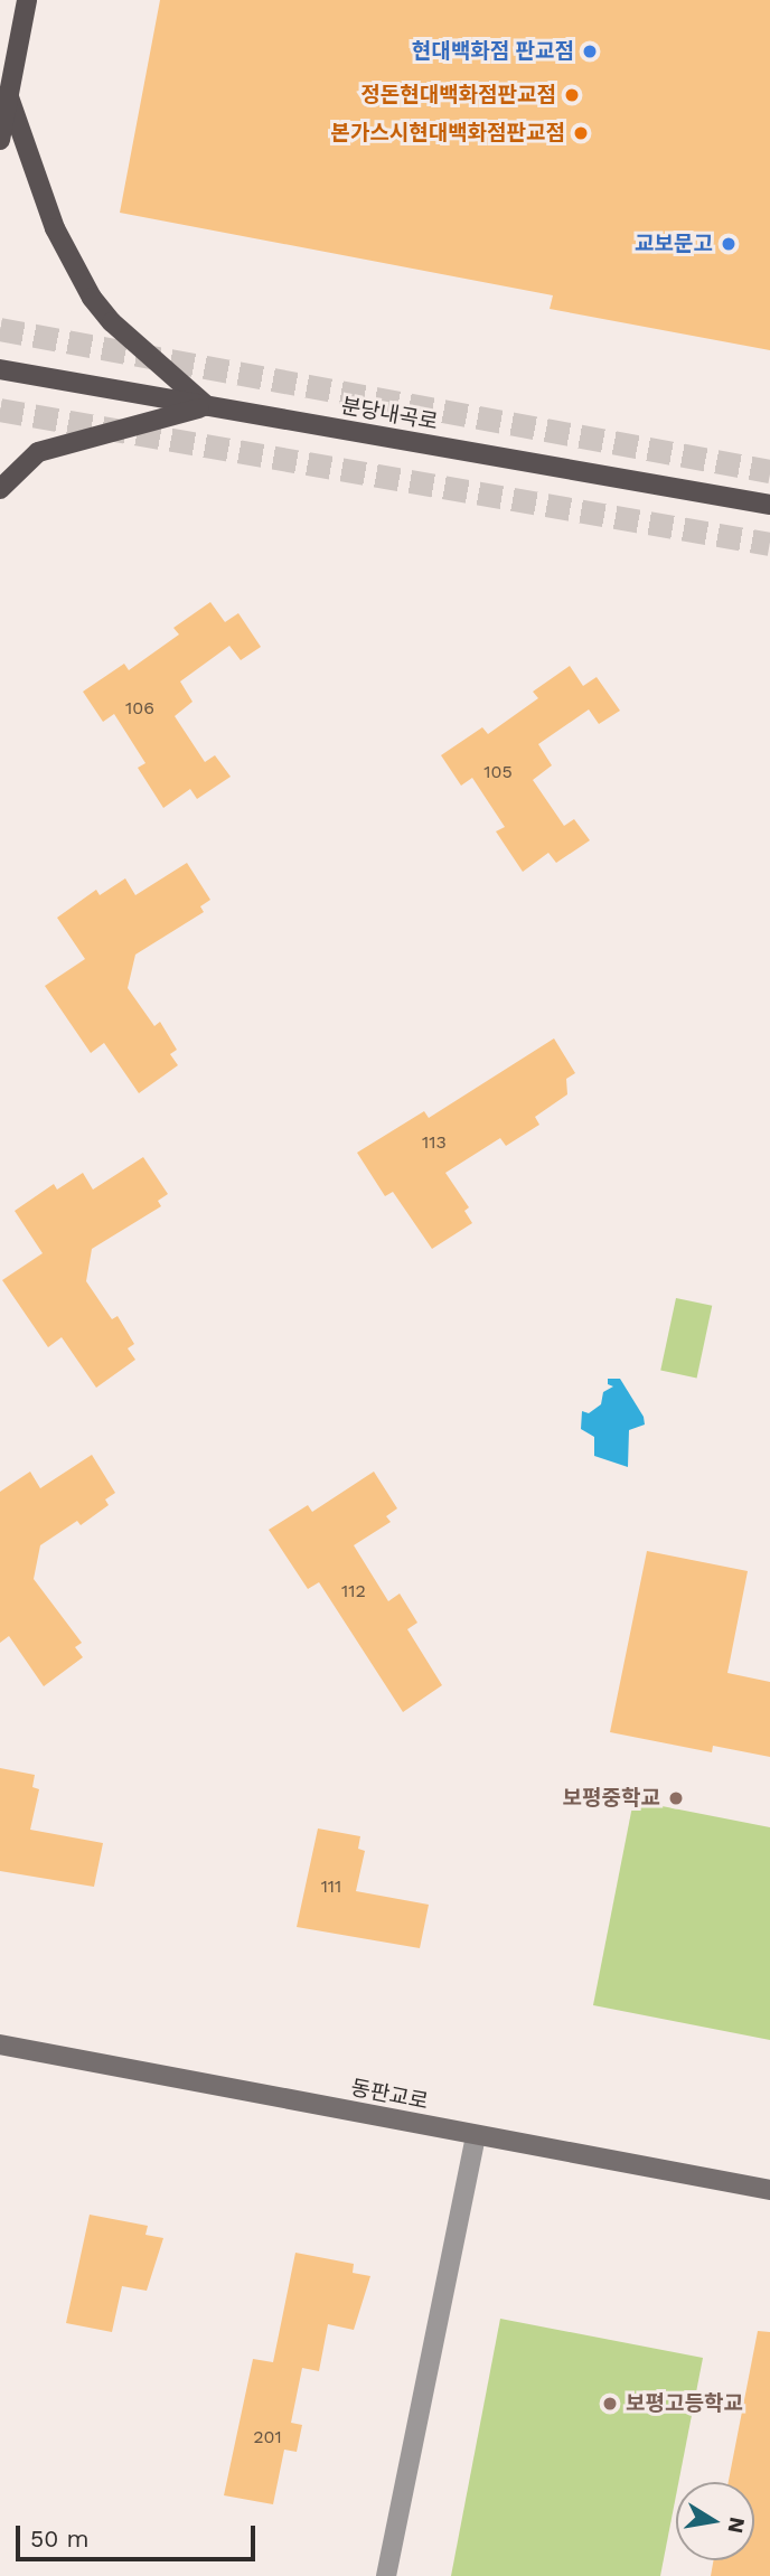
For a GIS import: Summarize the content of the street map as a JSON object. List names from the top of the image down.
{
  "streets": {
    "main road": ["분당내곡로", "동판교로"]
  },
  "places": [
    "현대백화점 판교점",
    "정돈현대백화점판교점",
    "본가스시현대백화점판교점",
    "교보문고",
    "보평중학교",
    "보평고등학교"
  ],
  "house_numbers": [
    "106",
    "105",
    "113",
    "112",
    "111",
    "201"
  ],
  "scale_bar": "50 m",
  "north": "right"
}
